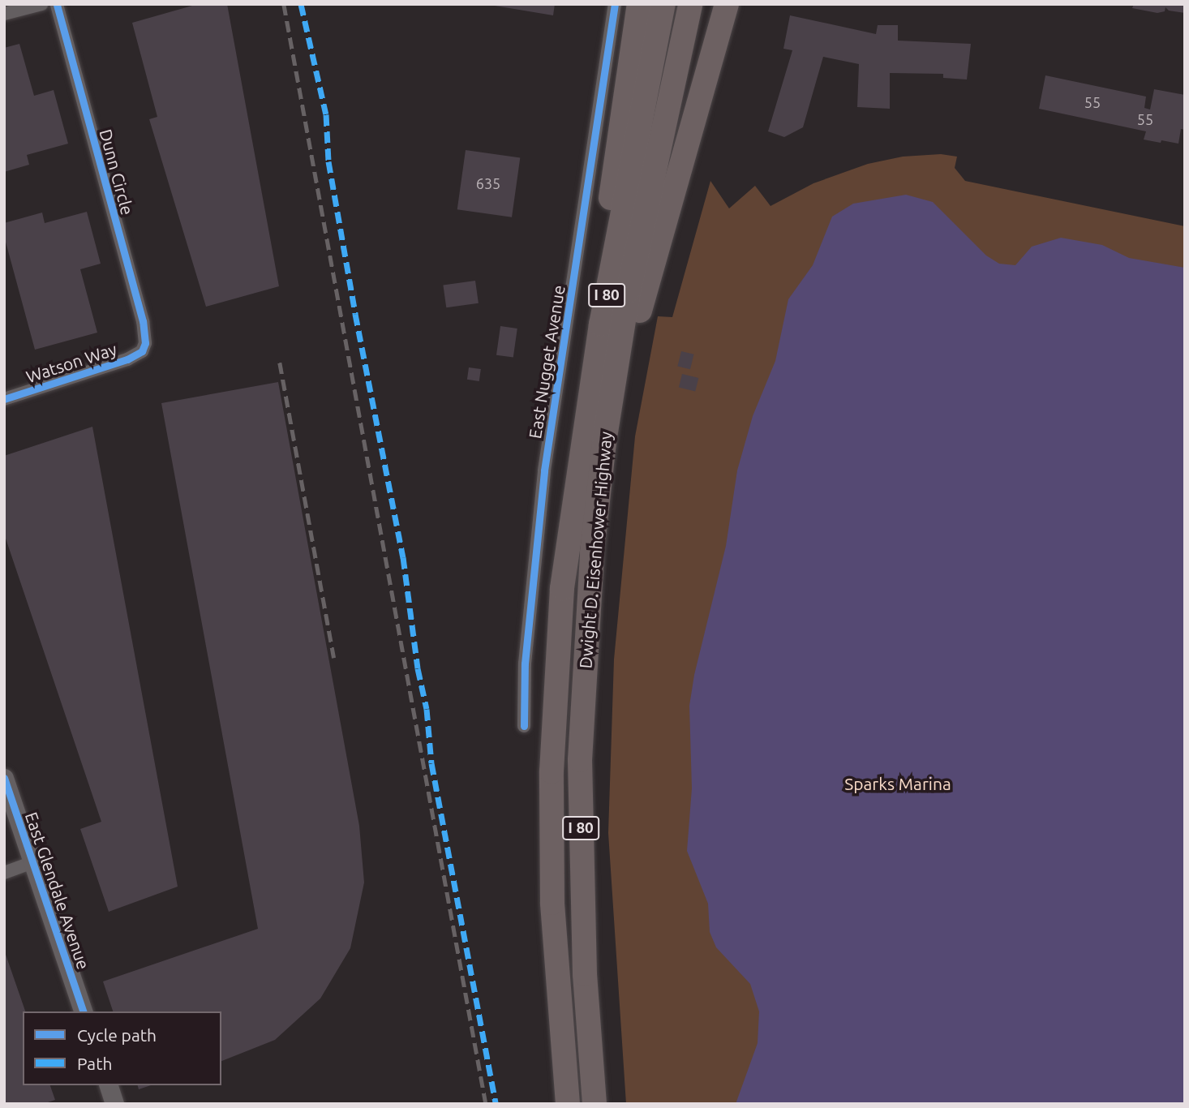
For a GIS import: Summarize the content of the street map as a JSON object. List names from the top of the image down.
{
  "streets": {
    "highway": ["I 80", "Dwight D. Eisenhower Highway"],
    "street": [
      "Dunn Circle",
      "East Nugget Avenue",
      "Watson Way",
      "East Glendale Avenue"
    ]
  },
  "crossings": [
    ["Dunn Circle", "Watson Way"]
  ],
  "parks": ["Sparks Marina"],
  "house_numbers": ["55", "55", "635"],
  "legend": ["Cycle path", "Path"]
}
